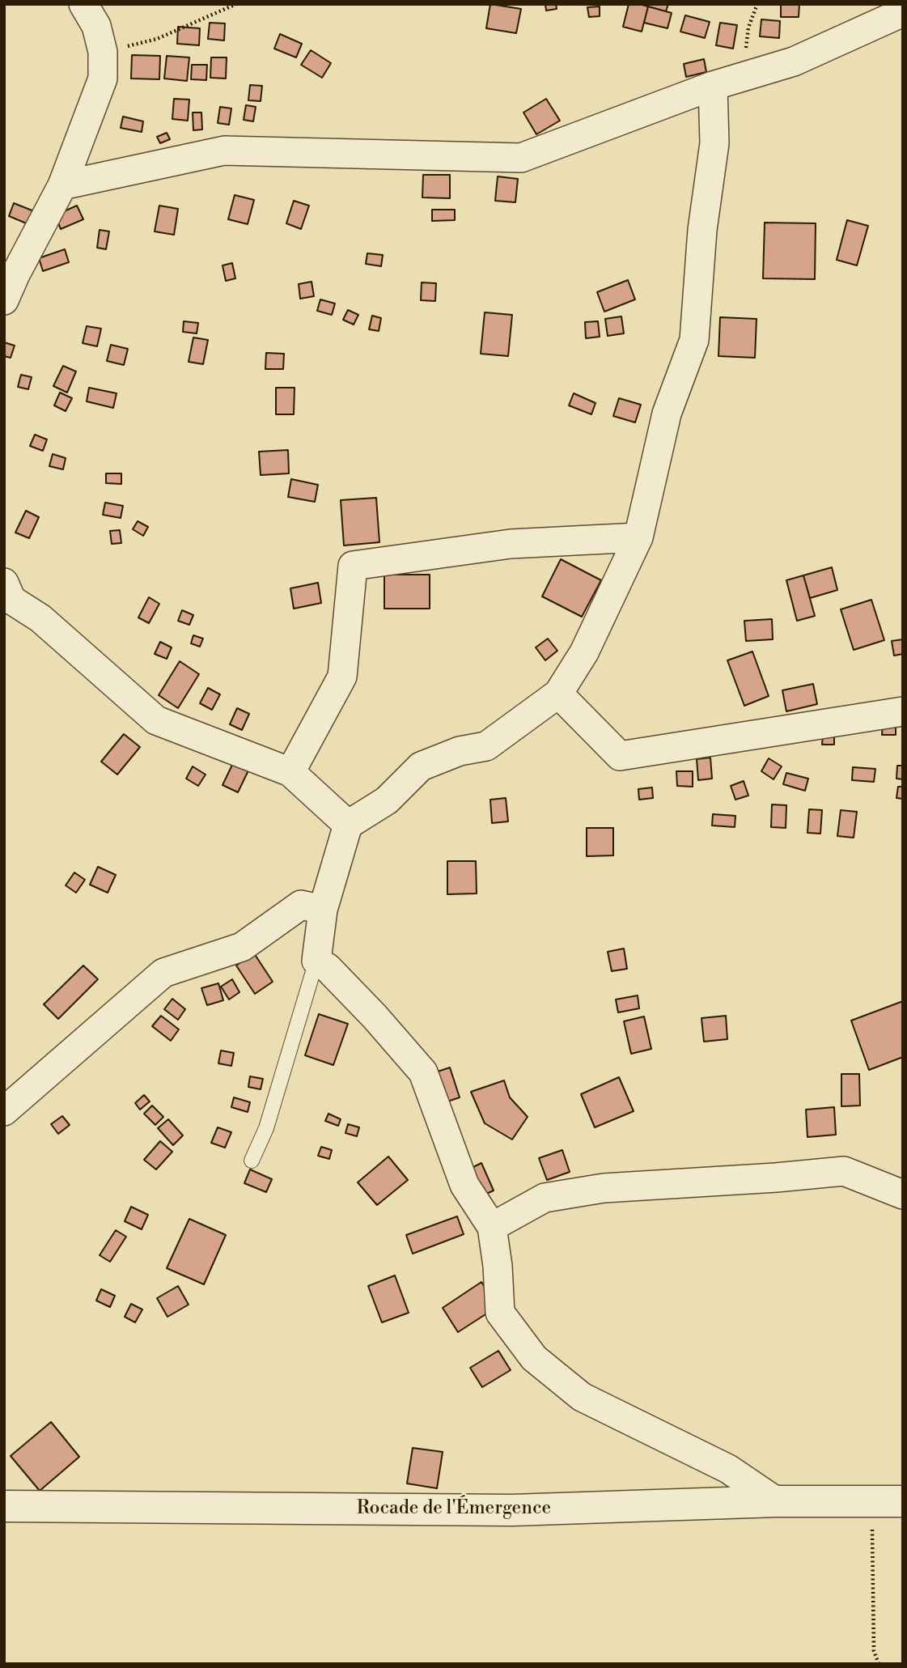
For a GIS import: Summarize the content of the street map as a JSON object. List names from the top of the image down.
{
  "streets": {
    "street": ["Rocade de l'Émergence"]
  }
}
